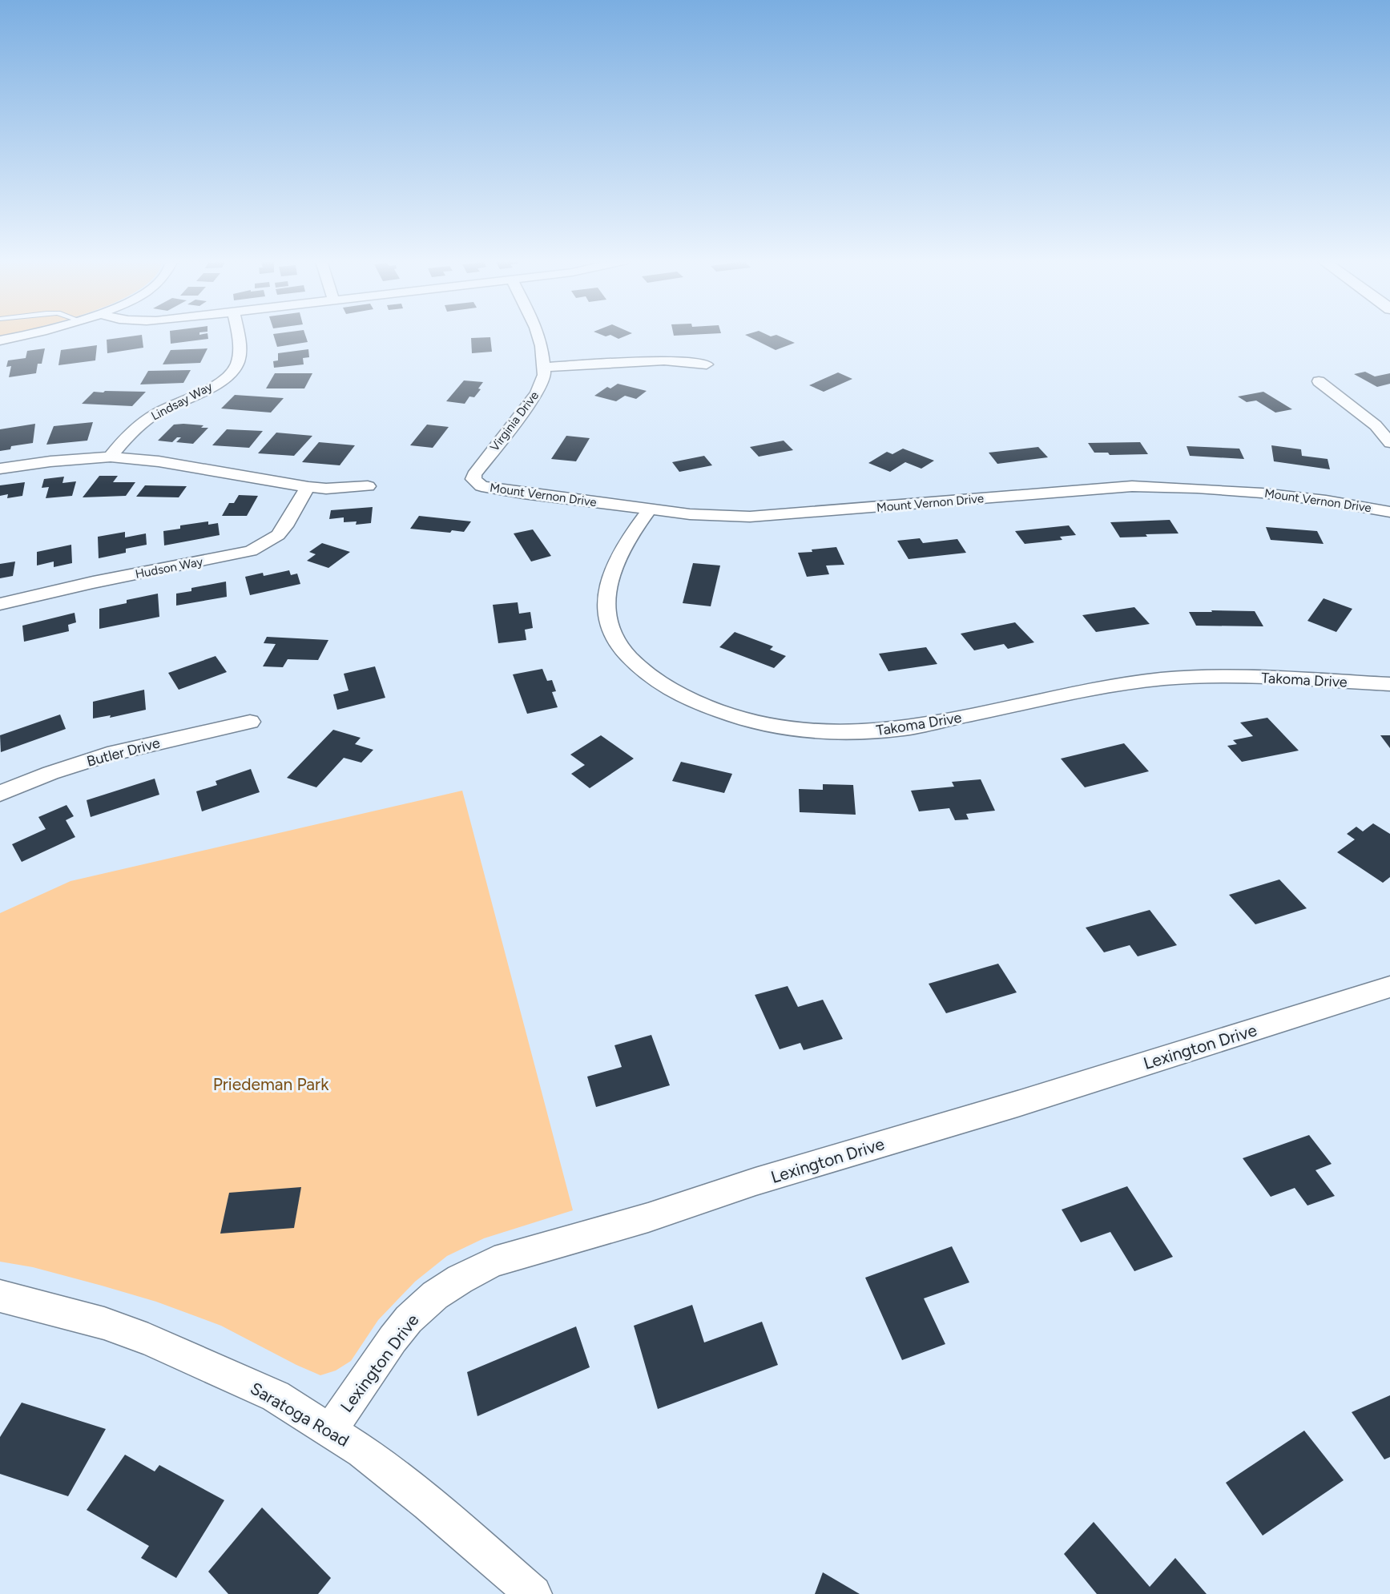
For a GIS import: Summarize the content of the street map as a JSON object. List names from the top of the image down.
{
  "streets": {
    "street": [
      "Lindsay Way",
      "Virginia Drive",
      "Mount Vernon Drive",
      "Hudson Way",
      "Takoma Drive",
      "Butler Drive",
      "Lexington Drive",
      "Saratoga Road"
    ]
  },
  "crossings": [
    ["Virginia Drive", "Mount Vernon Drive"],
    ["Mount Vernon Drive", "Takoma Drive"],
    ["Lexington Drive", "Saratoga Road"]
  ],
  "parks": ["Priedeman Park"]
}
